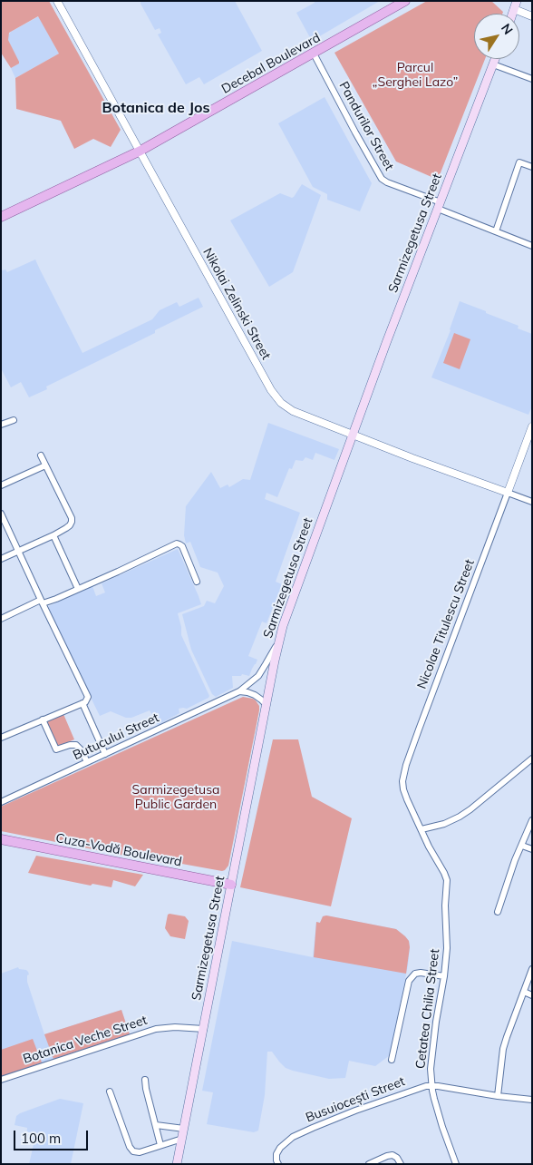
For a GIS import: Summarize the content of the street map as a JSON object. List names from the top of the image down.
{
  "streets": {
    "main road": ["Decebal Boulevard", "Sarmizegetusa Street", "Cuza-Vodă Boulevard"],
    "street": [
      "Pandurilor Street",
      "Nikolai Zelinski Street",
      "Nicolae Titulescu Street",
      "Butucului Street",
      "Cetatea Chilia Street",
      "Botanica Veche Street",
      "Busuiocești Street"
    ]
  },
  "crossings": [
    ["Decebal Boulevard", "Pandurilor Street"],
    ["Decebal Boulevard", "Nikolai Zelinski Street"],
    ["Pandurilor Street", "Sarmizegetusa Street"],
    ["Sarmizegetusa Street", "Nikolai Zelinski Street"],
    ["Sarmizegetusa Street", "Butucului Street"],
    ["Sarmizegetusa Street", "Cuza-Vodă Boulevard"],
    ["Sarmizegetusa Street", "Botanica Veche Street"],
    ["Nikolai Zelinski Street", "Nicolae Titulescu Street"],
    ["Nicolae Titulescu Street", "Cetatea Chilia Street"],
    ["Cetatea Chilia Street", "Busuiocești Street"]
  ],
  "districts": ["Botanica de Jos"],
  "parks": ["Parcul „Serghei Lazo”", "Sarmizegetusa Public Garden"],
  "scale_bar": "100 m",
  "north": "top right"
}
